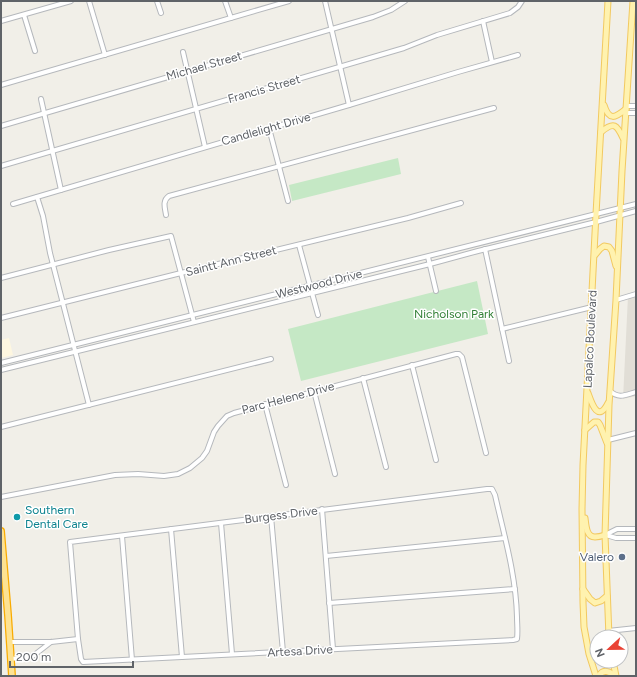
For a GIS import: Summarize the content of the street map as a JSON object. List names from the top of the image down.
{
  "streets": {
    "main road": ["Lapalco Boulevard"],
    "street": [
      "Michael Street",
      "Francis Street",
      "Candlelight Drive",
      "Saintt Ann Street",
      "Westwood Drive",
      "Parc Helene Drive",
      "Burgess Drive",
      "Artesa Drive"
    ]
  },
  "crossings": [
    ["Westwood Drive", "Lapalco Boulevard"],
    ["Burgess Drive", "Artesa Drive"]
  ],
  "parks": ["Nicholson Park"],
  "places": ["Southern Dental Care", "Valero"],
  "scale_bar": "200 m",
  "north": "left"
}
